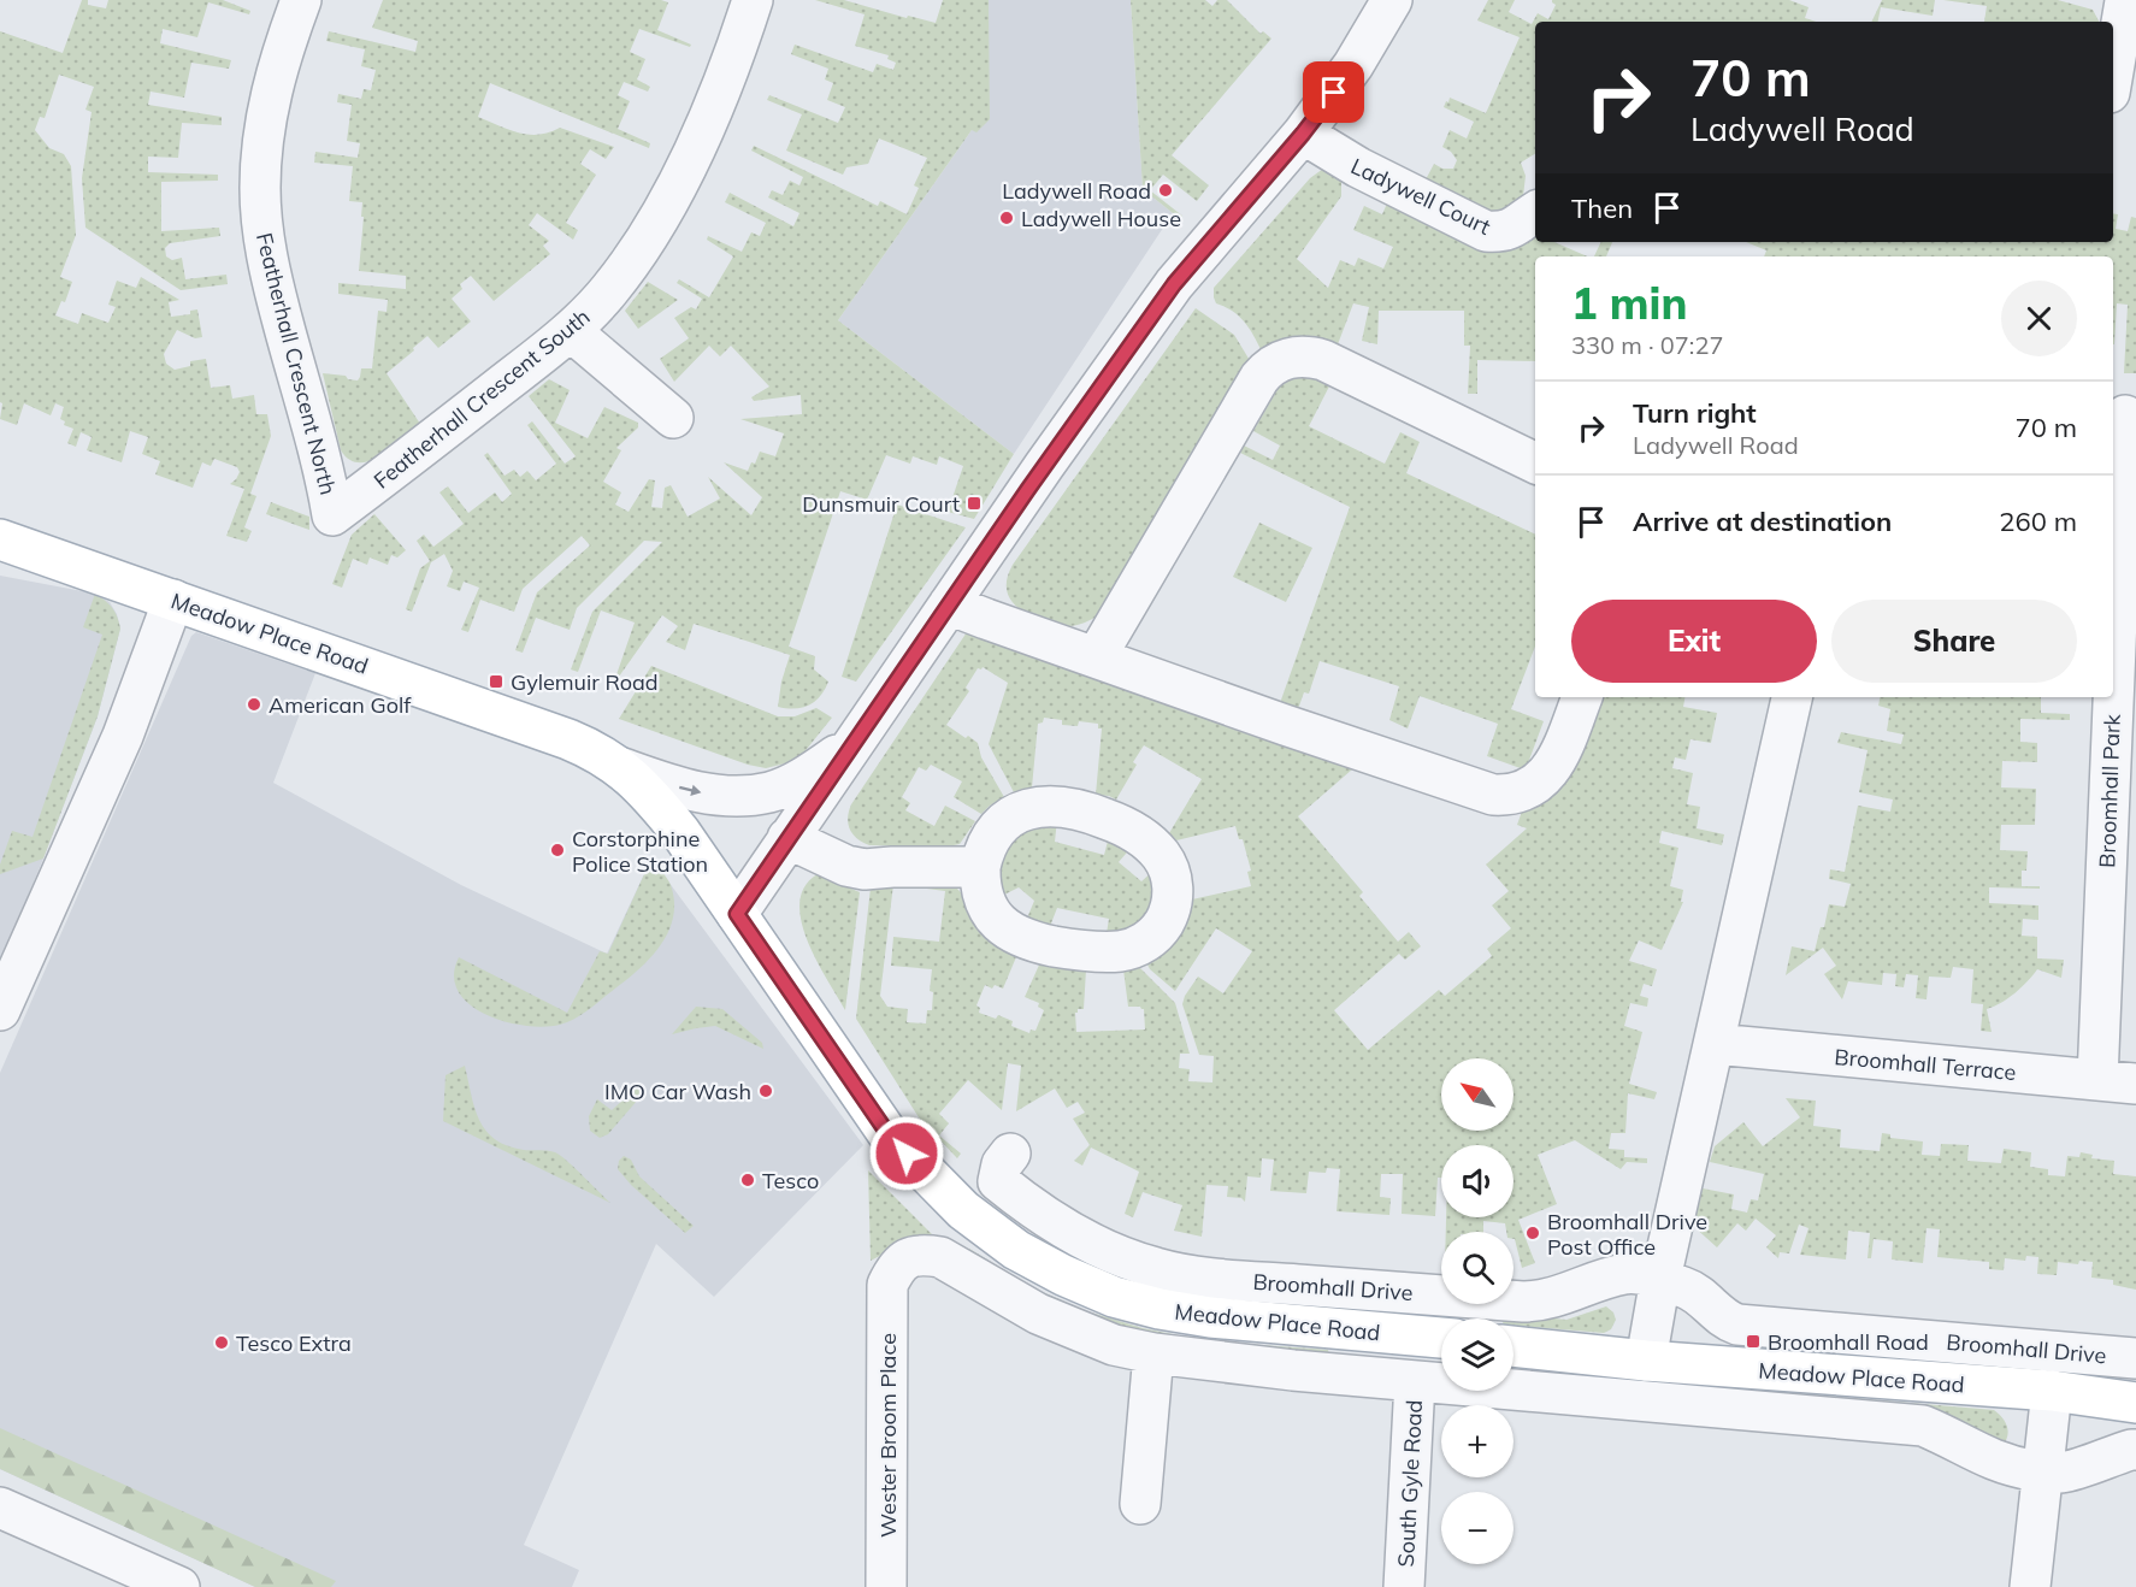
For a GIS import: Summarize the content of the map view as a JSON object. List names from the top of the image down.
{
  "streets": {
    "main road": ["Meadow Place Road"],
    "street": [
      "Ladywell Court",
      "Featherhall Crescent North",
      "Featherhall Crescent South",
      "Broomhall Park",
      "Broomhall Terrace",
      "Broomhall Drive",
      "Wester Broom Place",
      "South Gyle Road"
    ]
  },
  "crossings": [
    ["Featherhall Crescent North", "Featherhall Crescent South"],
    ["Broomhall Park", "Broomhall Terrace"]
  ],
  "places": {
    "other": [
      "Ladywell Road",
      "Ladywell House",
      "American Golf",
      "Corstorphine Police Station",
      "IMO Car Wash",
      "Tesco",
      "Broomhall Drive Post Office",
      "Tesco Extra"
    ],
    "transit": ["Dunsmuir Court", "Gylemuir Road", "Broomhall Road"]
  },
  "north": "top left",
  "page": {
    "turn": ["70 m", "Ladywell Road"],
    "then": "Then",
    "heading": ["1 min", "330 m · 07:27"],
    "list": [
      {
        "name": "Turn right",
        "note": "Ladywell Road",
        "value": "70 m"
      },
      {
        "name": "Arrive at destination",
        "value": "260 m"
      }
    ],
    "buttons": ["Exit", "Share"],
    "map_buttons": ["+", "−"]
  }
}
